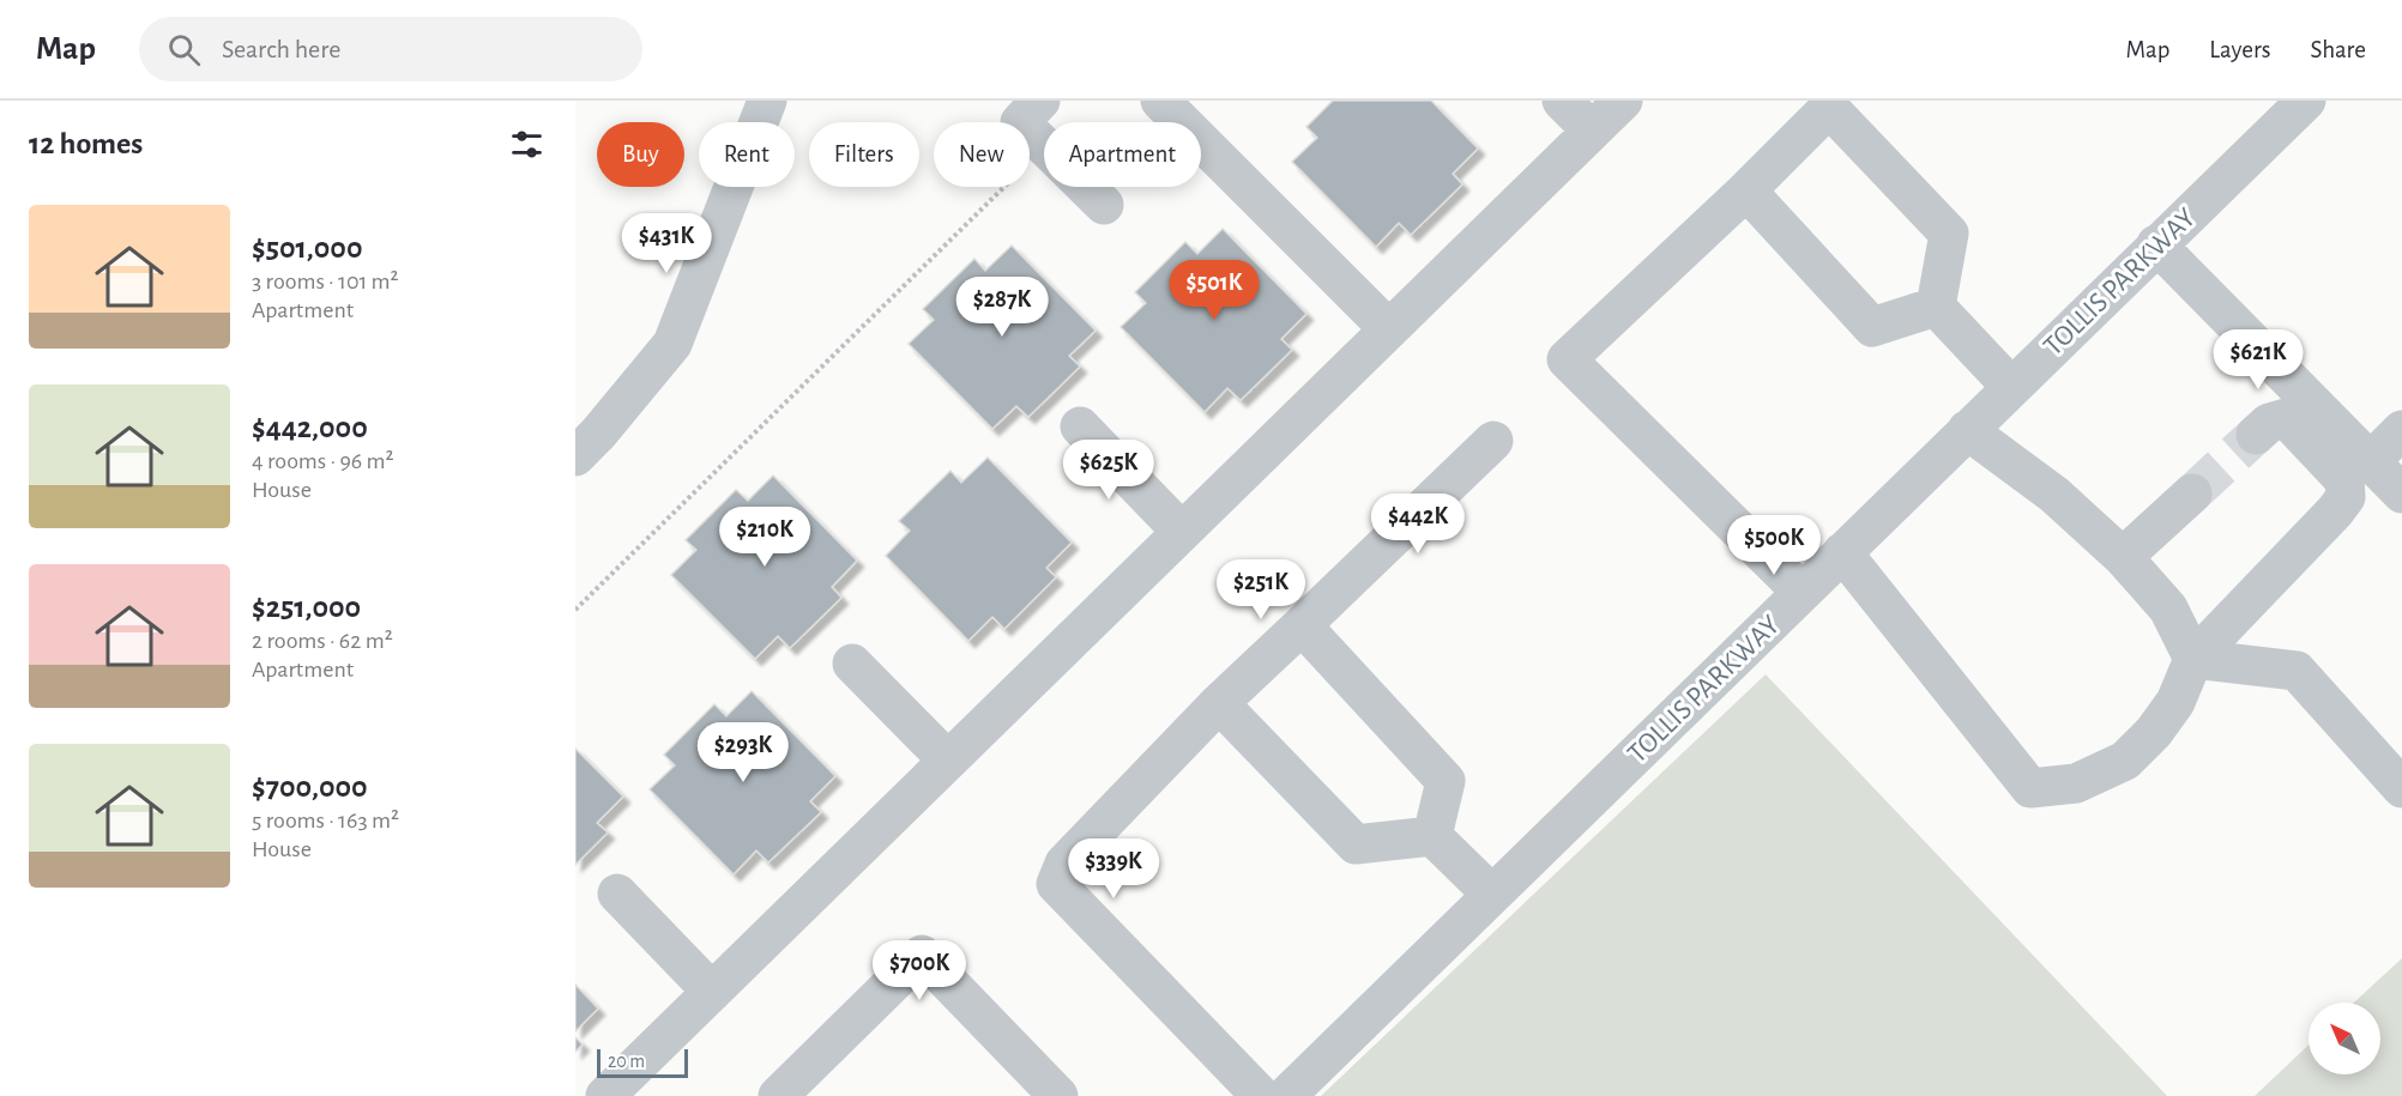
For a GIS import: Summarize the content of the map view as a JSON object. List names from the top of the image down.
{
  "streets": {
    "street": ["TOLLIS PARKWAY"]
  },
  "scale_bar": "20 m",
  "north": "top left",
  "page": {
    "header": "Map",
    "search": "Search here",
    "nav": ["Map", "Layers", "Share"],
    "heading": "12 homes",
    "chip": [
      "Buy",
      "Rent",
      "Filters",
      "New",
      "Apartment"
    ],
    "list": [
      {
        "name": "$501,000",
        "note": "3 rooms · 101 m² · Apartment"
      },
      {
        "name": "$442,000",
        "note": "4 rooms · 96 m² · House"
      },
      {
        "name": "$251,000",
        "note": "2 rooms · 62 m² · Apartment"
      },
      {
        "name": "$700,000",
        "note": "5 rooms · 163 m² · House"
      }
    ],
    "price": [
      "$431K",
      "$501K",
      "$287K",
      "$621K",
      "$625K",
      "$442K",
      "$210K",
      "$500K",
      "$251K",
      "$293K",
      "$339K",
      "$700K"
    ],
    "scale": "20 m"
  }
}
